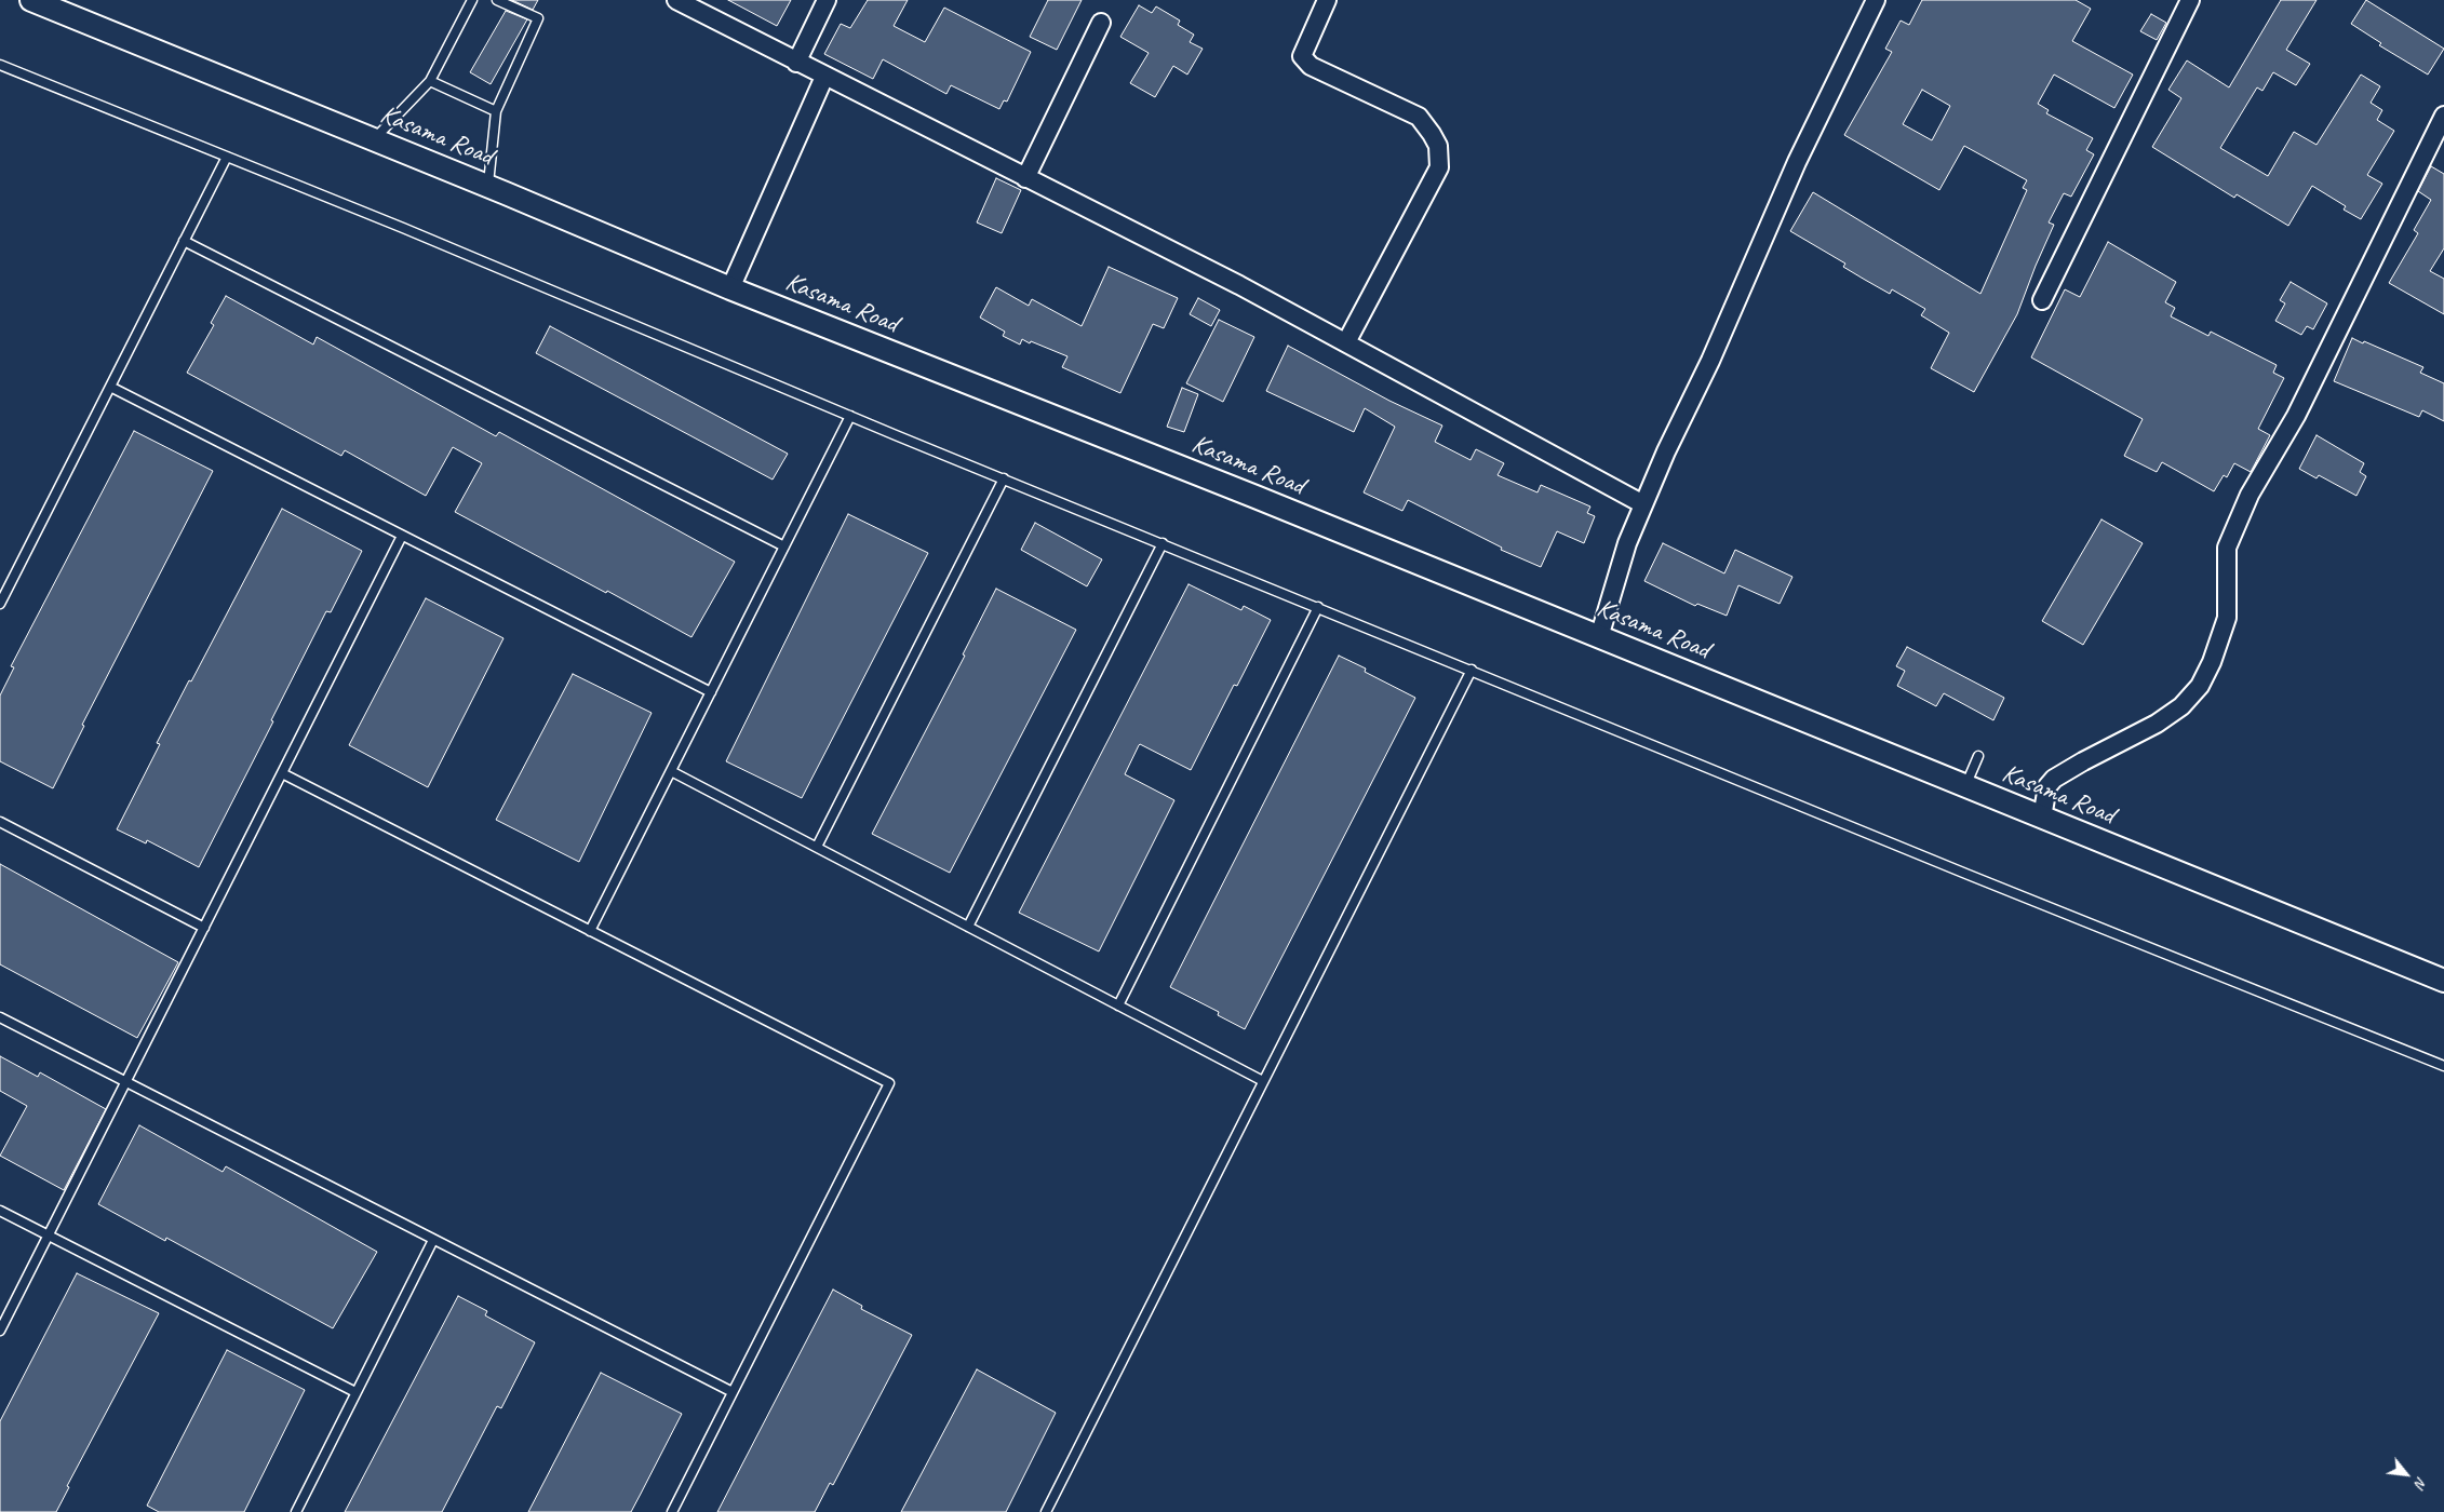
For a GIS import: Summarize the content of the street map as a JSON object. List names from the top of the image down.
{
  "streets": {
    "street": ["Kasama Road"]
  },
  "north": "bottom right"
}
